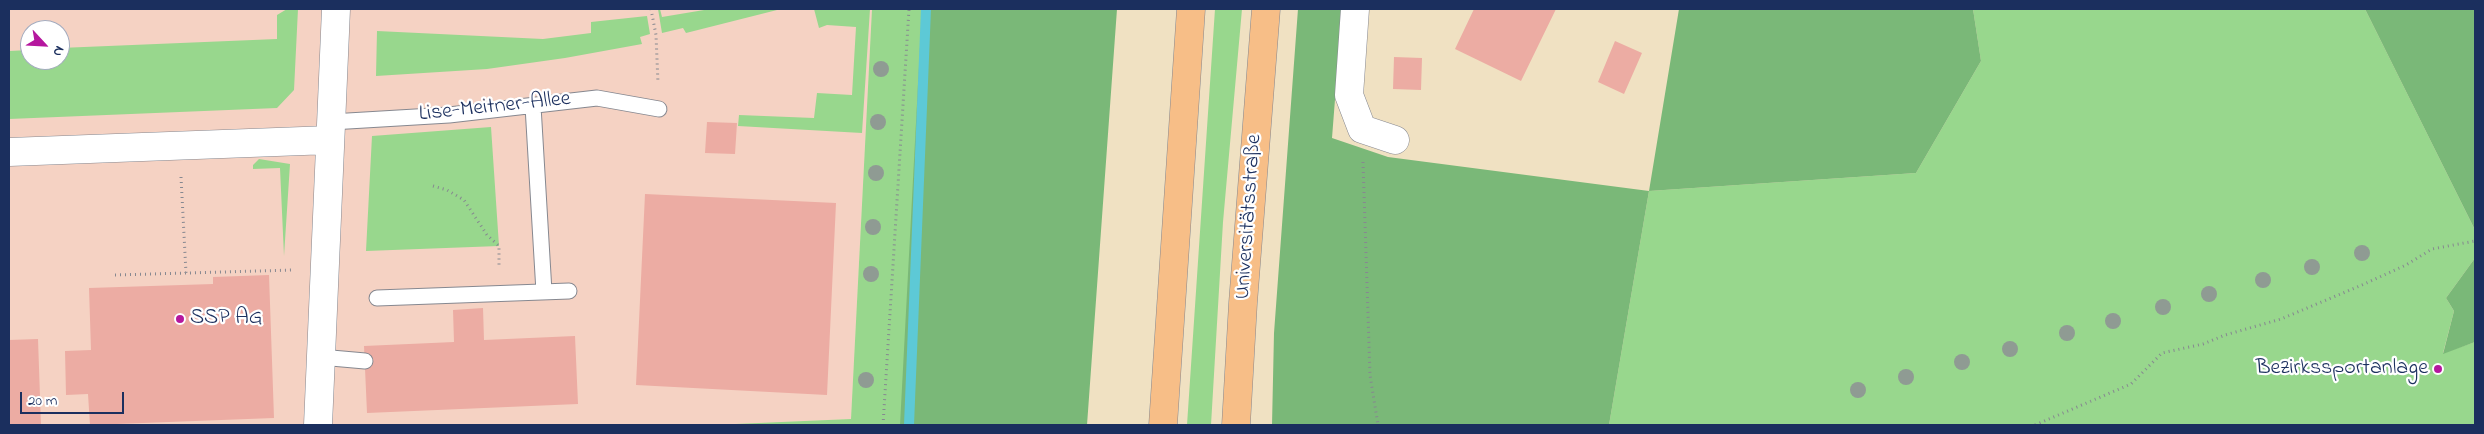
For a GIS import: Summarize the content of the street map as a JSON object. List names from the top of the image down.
{
  "streets": {
    "highway": ["Universitätsstraße"],
    "street": ["Lise-Meitner-Allee"]
  },
  "places": ["SSP AG", "Bezirkssportanlage"],
  "scale_bar": "20 m",
  "north": "bottom right"
}
